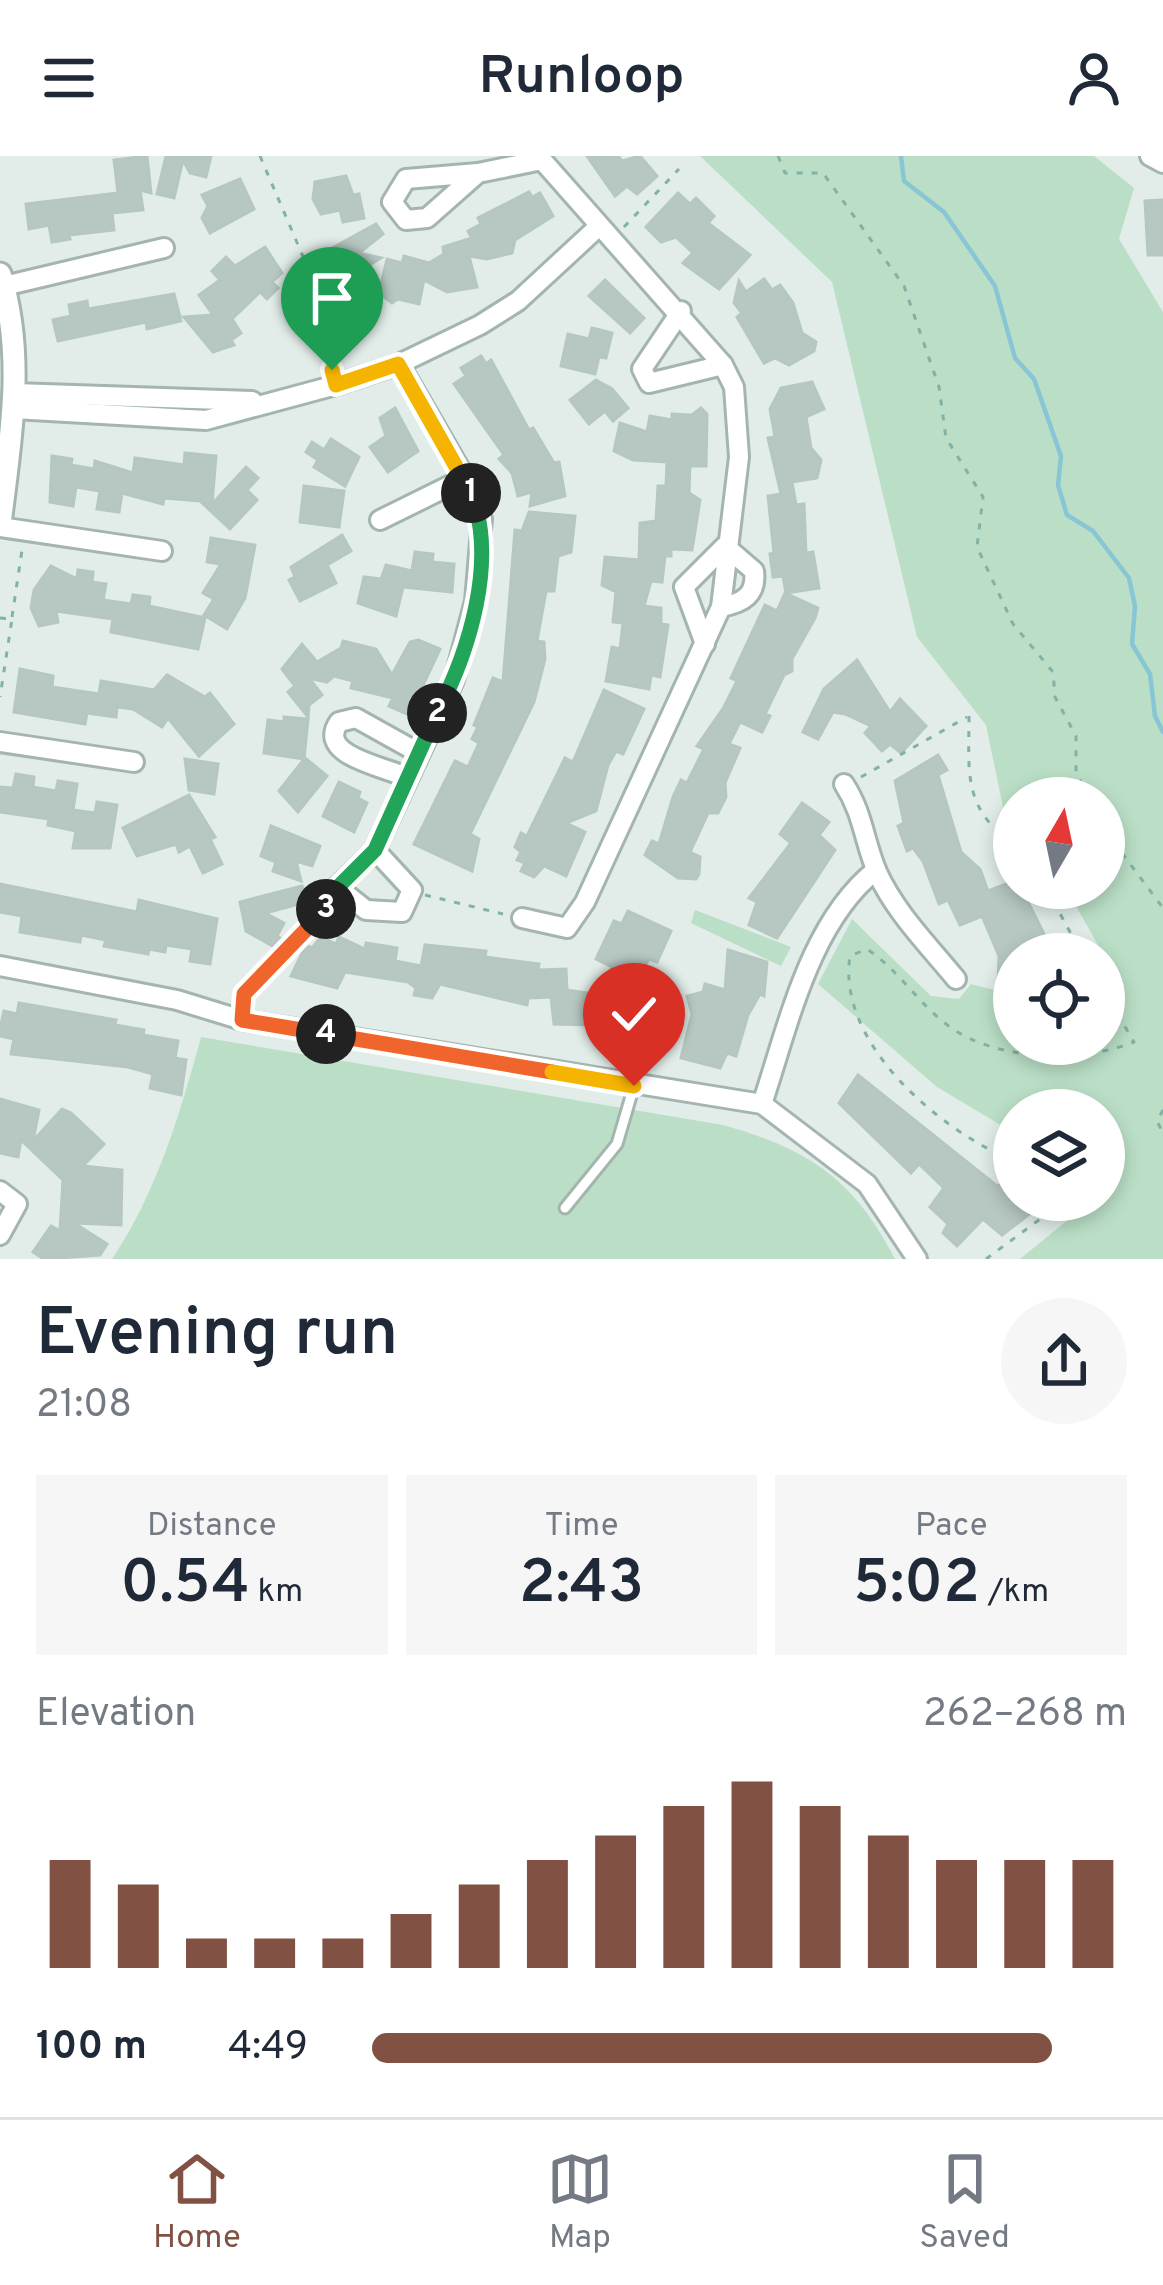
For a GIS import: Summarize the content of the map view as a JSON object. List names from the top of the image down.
{
  "north": "top",
  "page": {
    "header": "Runloop",
    "pins": [
      "1",
      "2",
      "3",
      "4"
    ],
    "heading": ["Evening run", "21:08"],
    "stats": [
      ["Distance", "0.54 km"],
      ["Time", "2:43"],
      ["Pace", "5:02 /km"]
    ],
    "chart": ["Elevation", "262–268 m"],
    "list": [
      {
        "name": "100 m",
        "note": "4:49"
      }
    ],
    "tabs": ["Home", "Map", "Saved"]
  }
}
